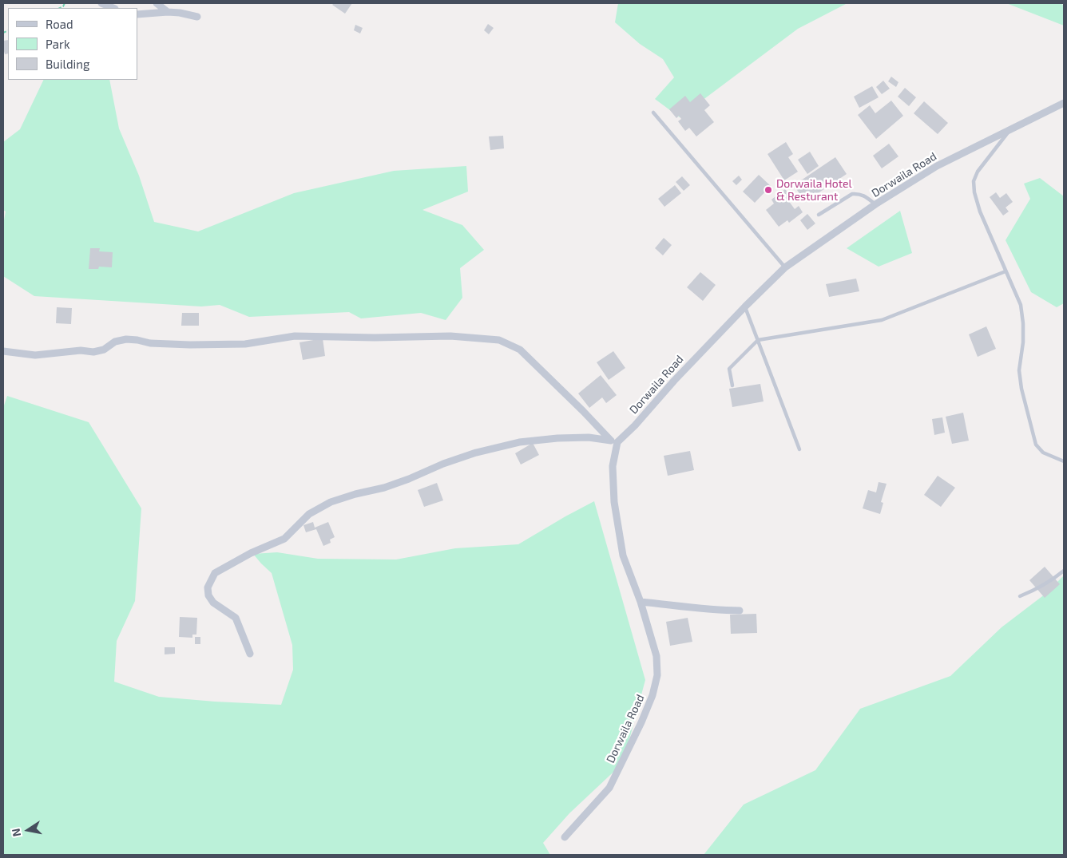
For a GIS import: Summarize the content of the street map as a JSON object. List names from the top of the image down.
{
  "streets": {
    "street": ["Dorwaila Road"]
  },
  "places": ["Dorwaila Hotel & Resturant"],
  "legend": ["Road", "Park", "Building"],
  "north": "left"
}
